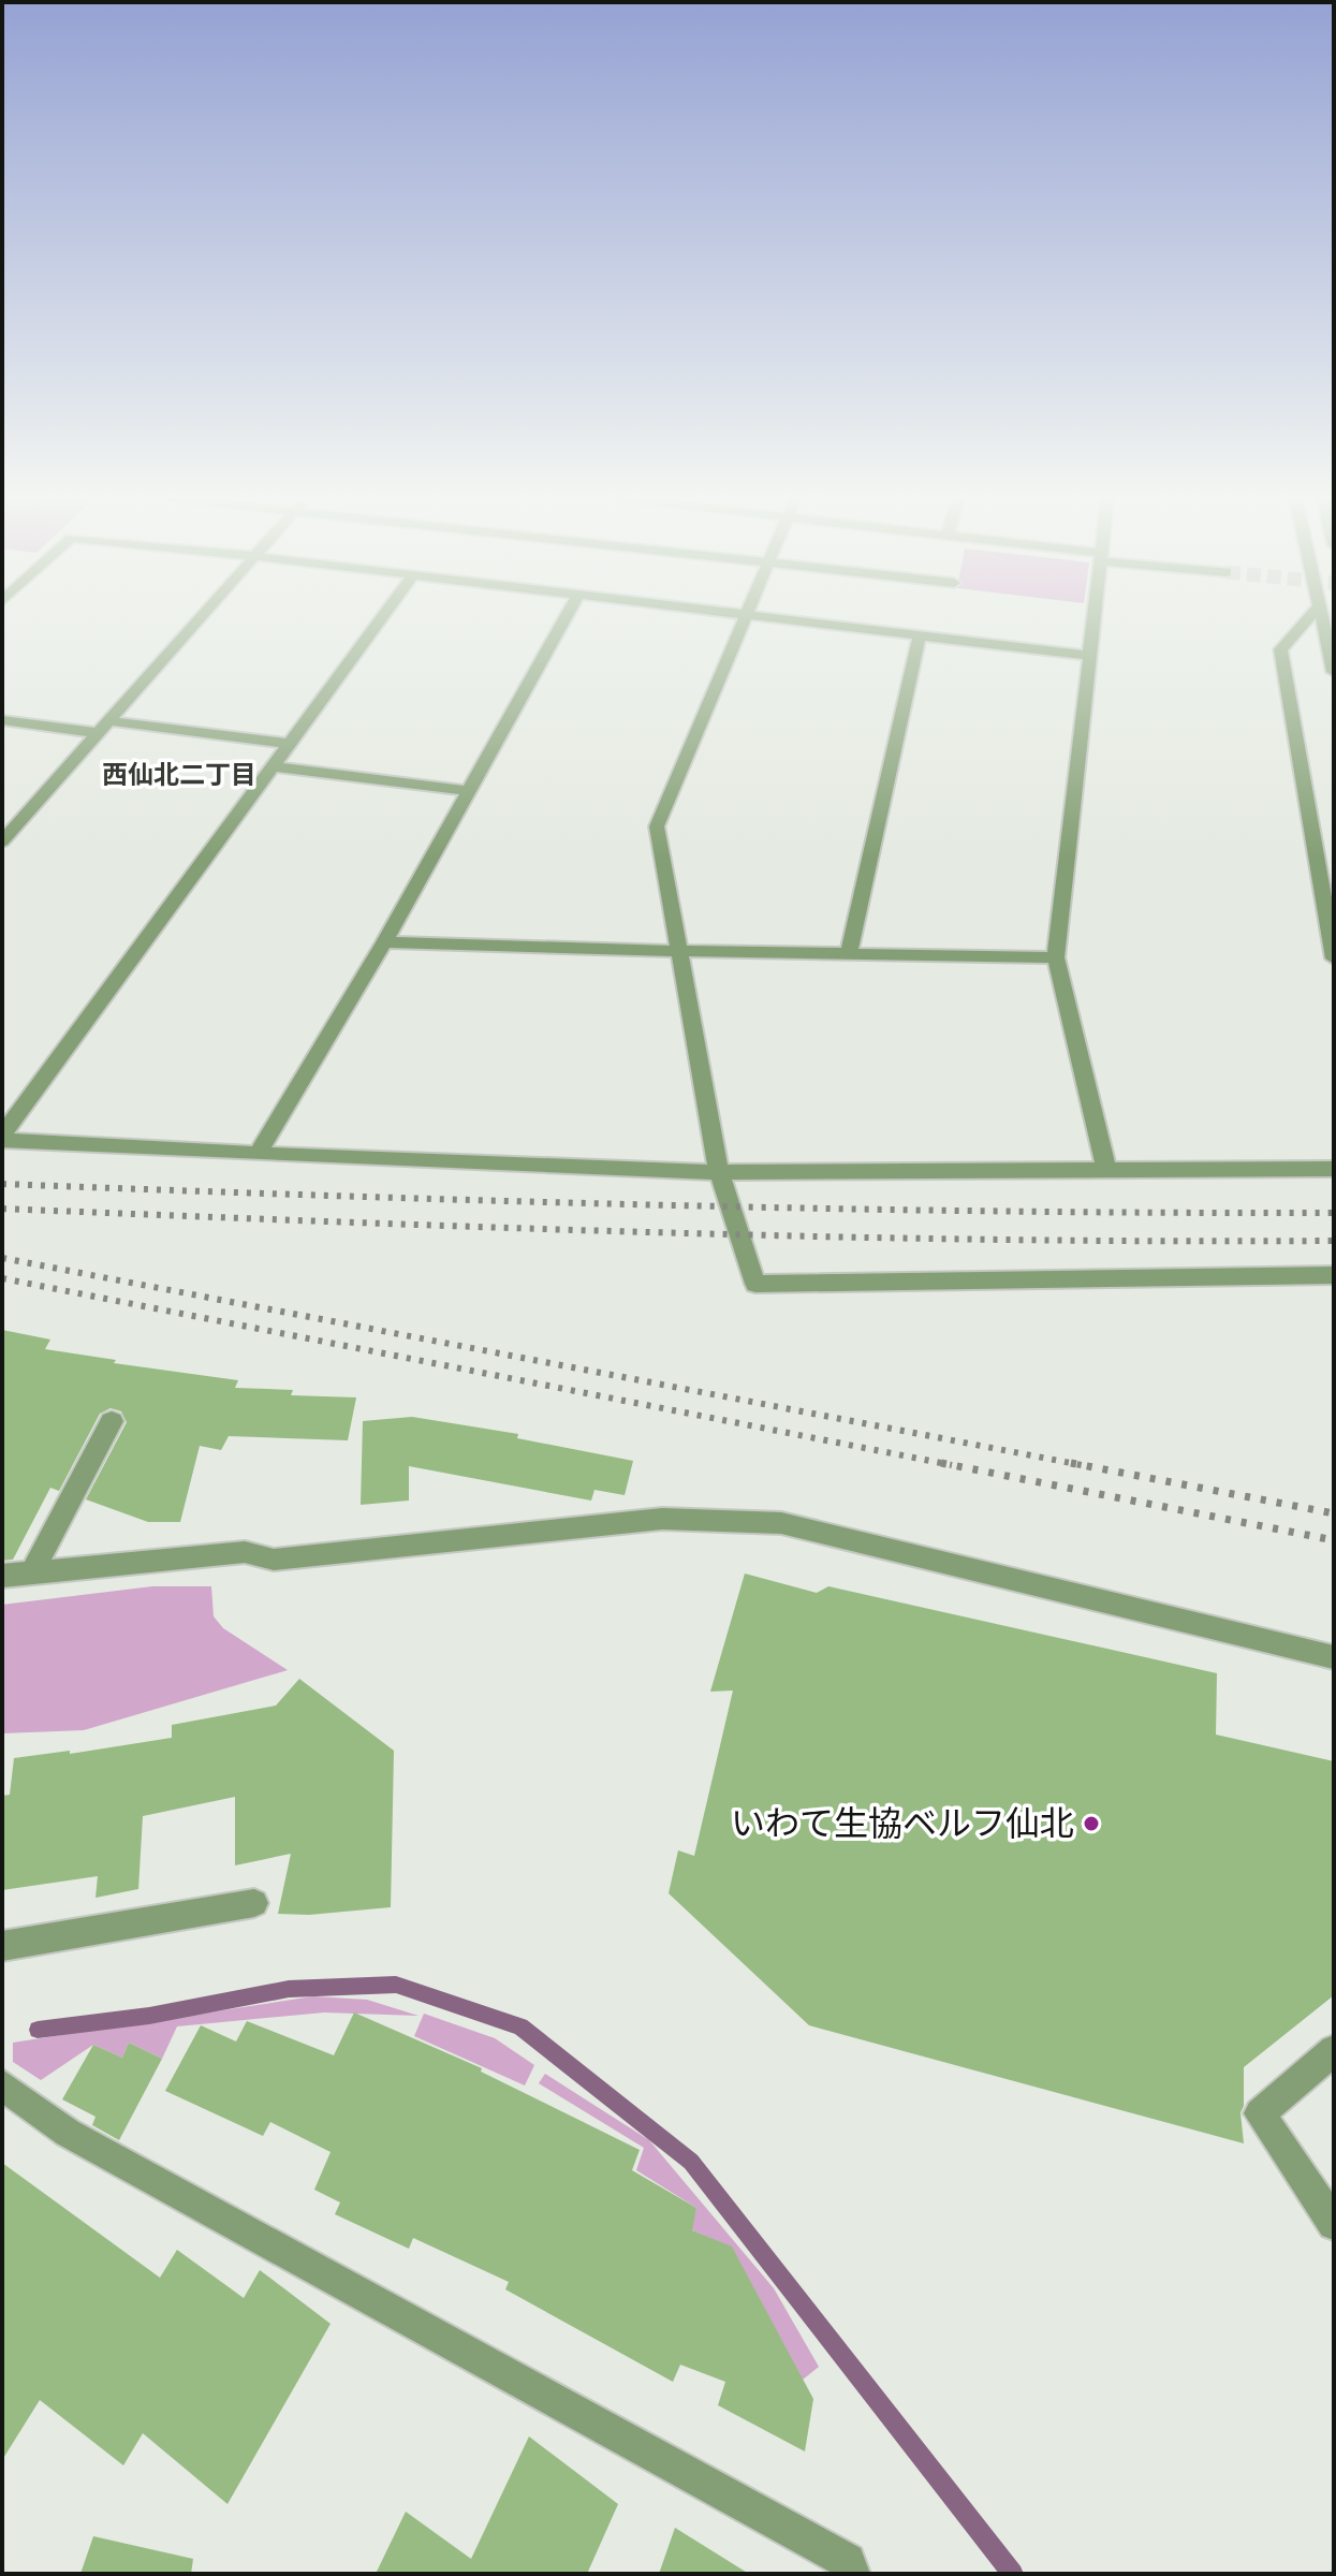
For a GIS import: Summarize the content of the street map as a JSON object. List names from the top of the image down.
{
  "districts": ["西仙北二丁目"],
  "places": ["いわて生協ベルフ仙北"]
}
